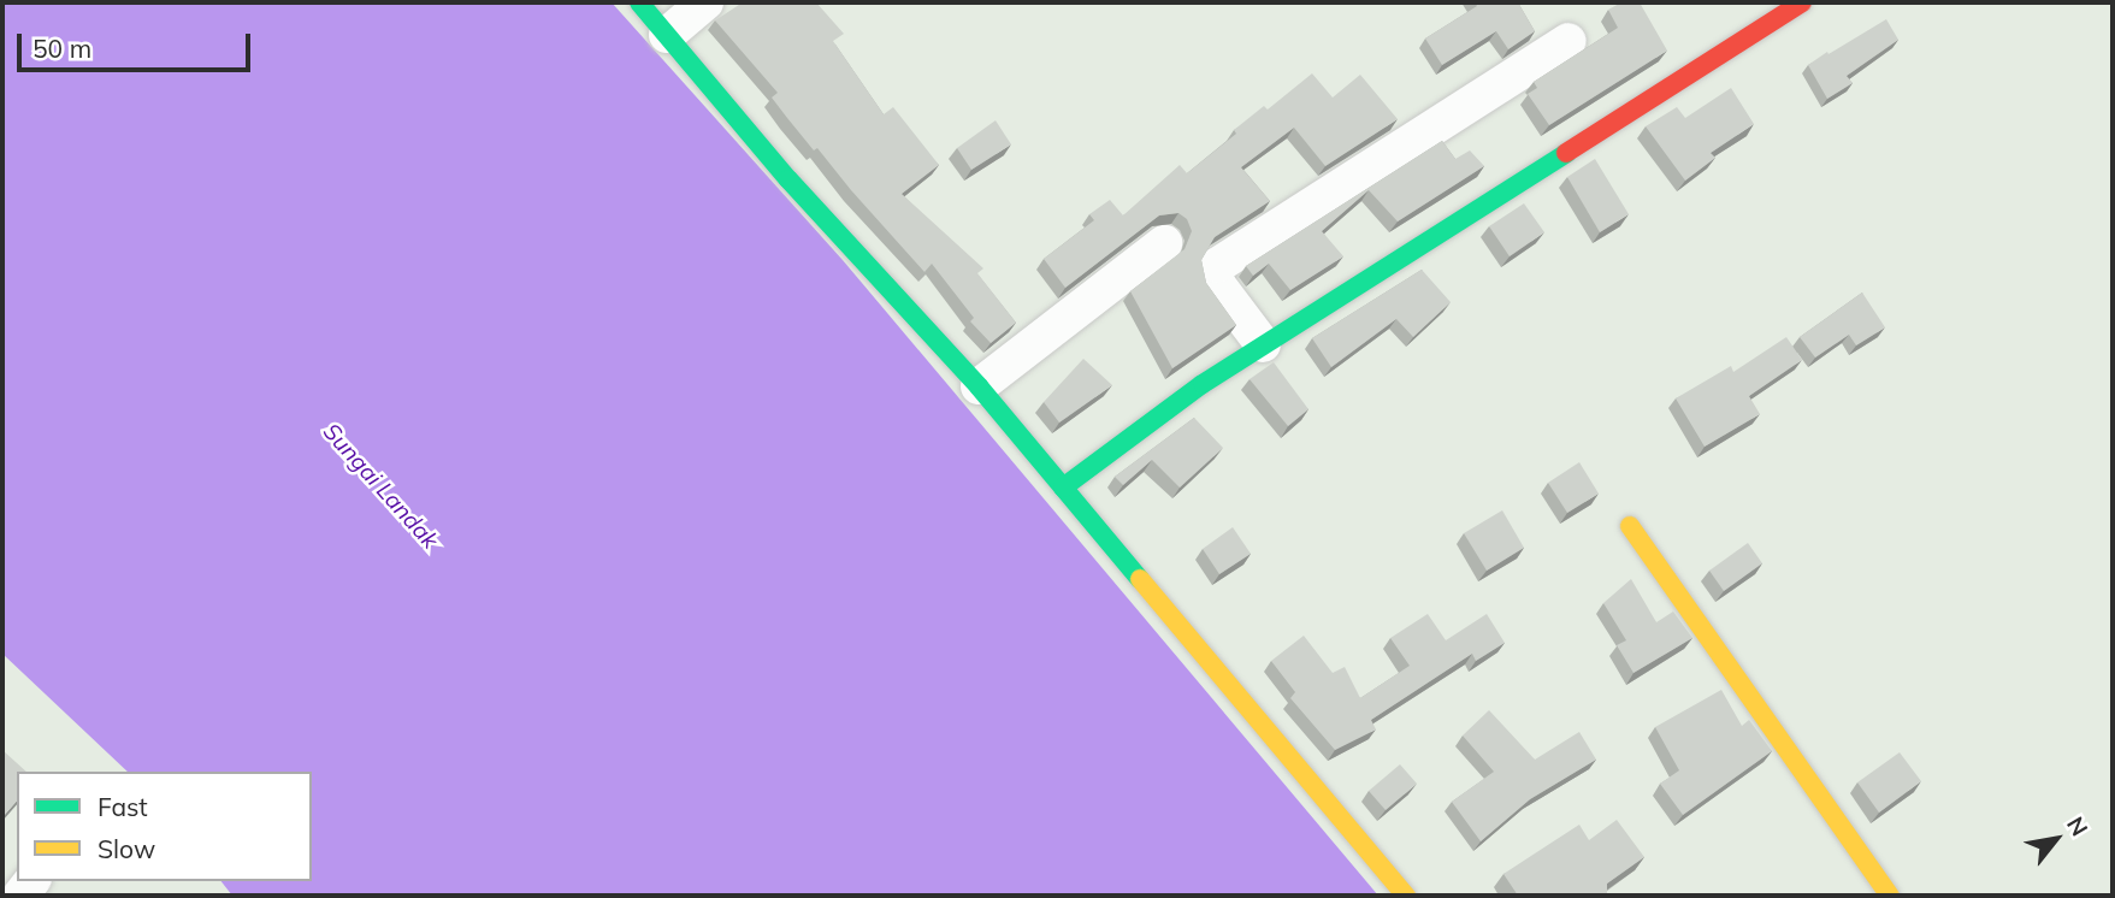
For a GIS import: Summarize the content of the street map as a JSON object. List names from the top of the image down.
{
  "water": ["Sungai Landak"],
  "legend": ["Fast", "Slow"],
  "scale_bar": "50 m",
  "north": "top right"
}
